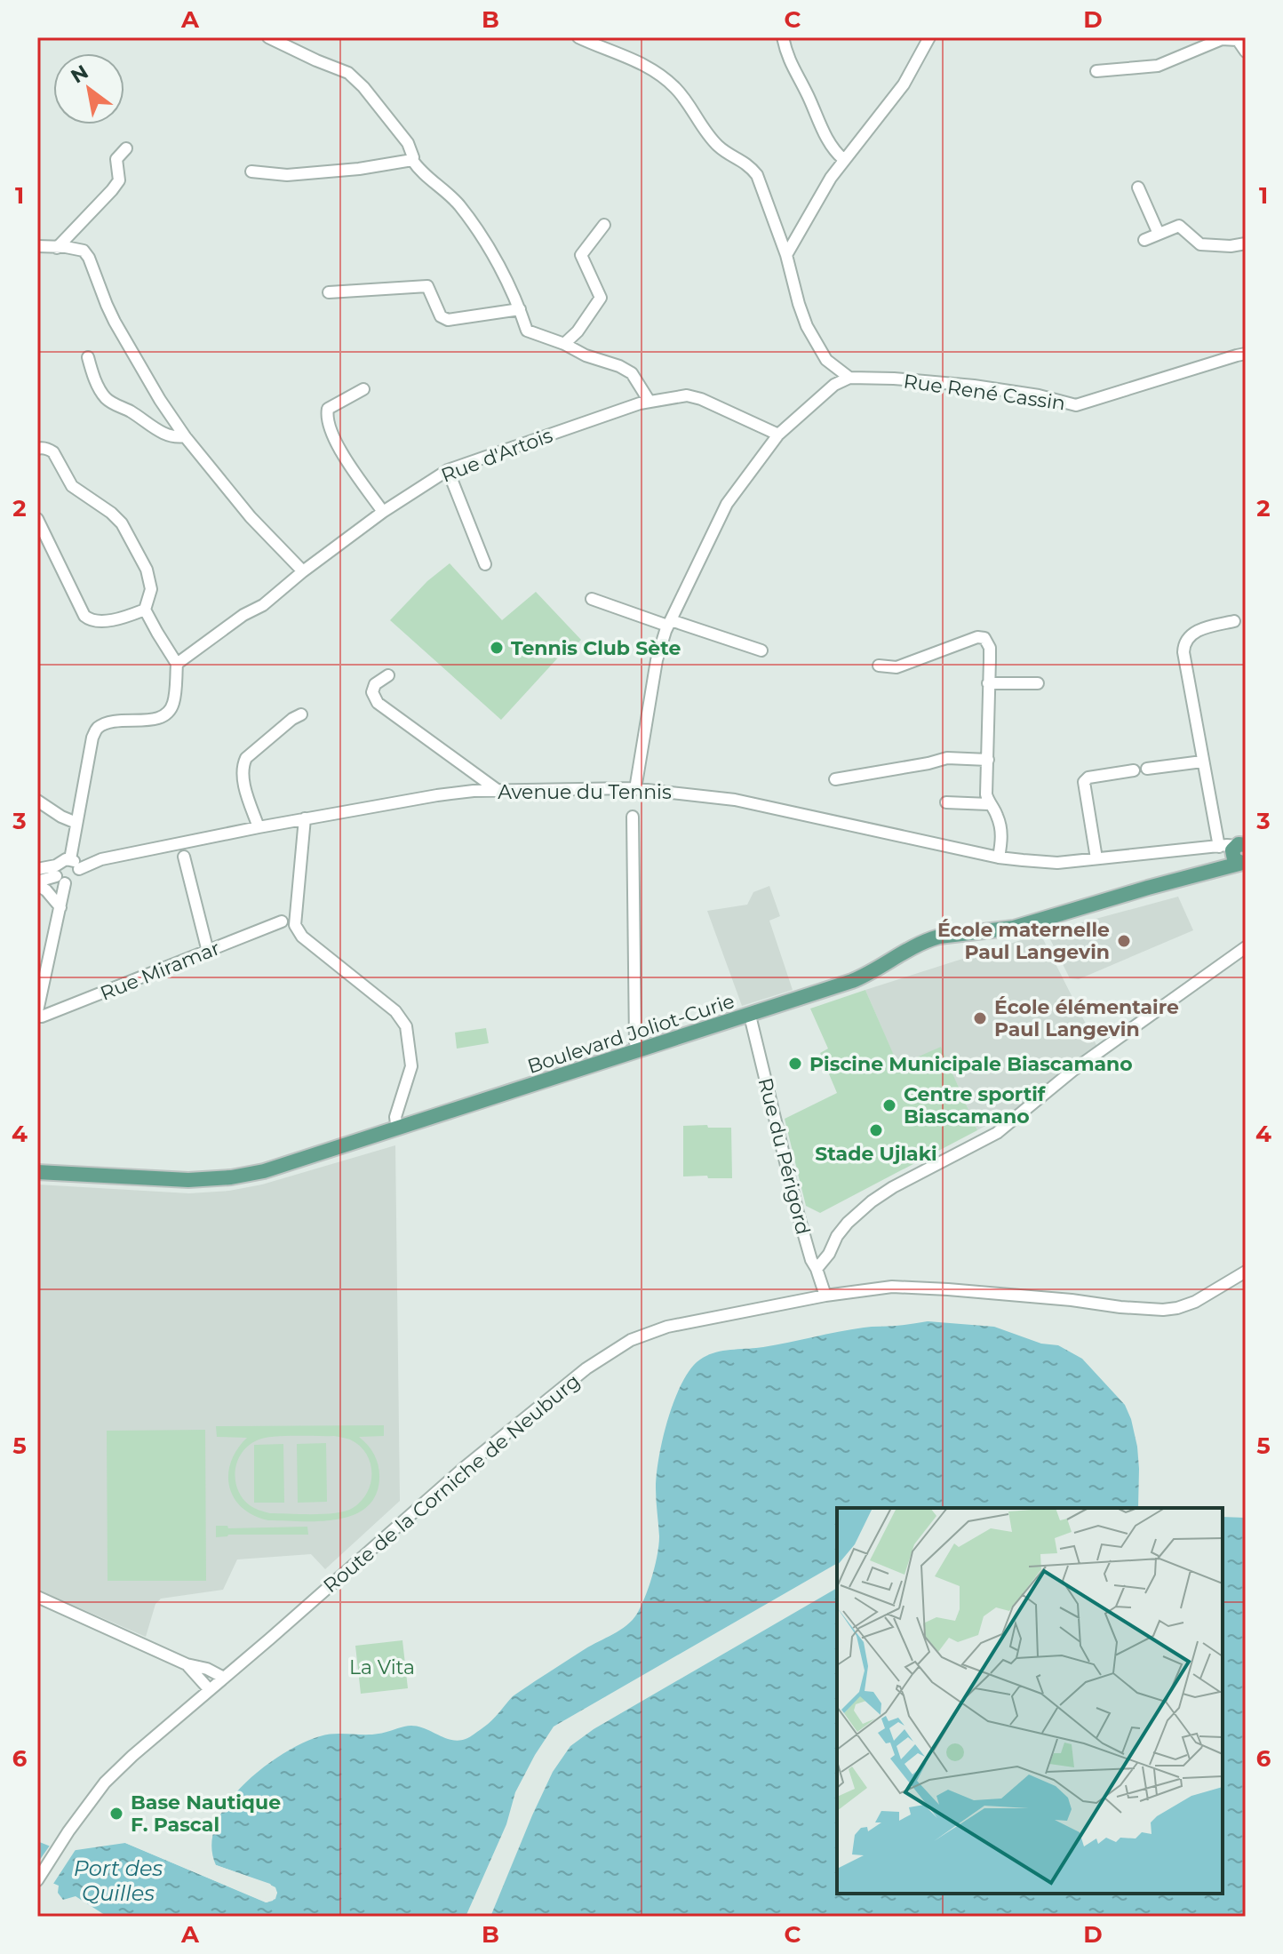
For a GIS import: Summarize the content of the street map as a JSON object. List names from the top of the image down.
{
  "streets": {
    "main road": ["Boulevard Joliot-Curie"],
    "street": [
      "Rue René Cassin",
      "Rue d'Artois",
      "Avenue du Tennis",
      "Rue Miramar",
      "Rue du Périgord",
      "Route de la Corniche de Neuburg"
    ]
  },
  "crossings": [
    ["Avenue du Tennis", "Boulevard Joliot-Curie"],
    ["Boulevard Joliot-Curie", "Rue du Périgord"],
    ["Rue du Périgord", "Route de la Corniche de Neuburg"]
  ],
  "water": ["Port des Quilles"],
  "parks": ["La Vita"],
  "places": [
    "Tennis Club Sète",
    "École maternelle Paul Langevin",
    "École élémentaire Paul Langevin",
    "Piscine Municipale Biascamano",
    "Centre sportif Biascamano",
    "Stade Ujlaki",
    "Base Nautique F. Pascal"
  ],
  "north": "top left",
  "grid": {
    "columns": [
      "A",
      "B",
      "C",
      "D"
    ],
    "rows": [
      "1",
      "2",
      "3",
      "4",
      "5",
      "6"
    ]
  }
}
